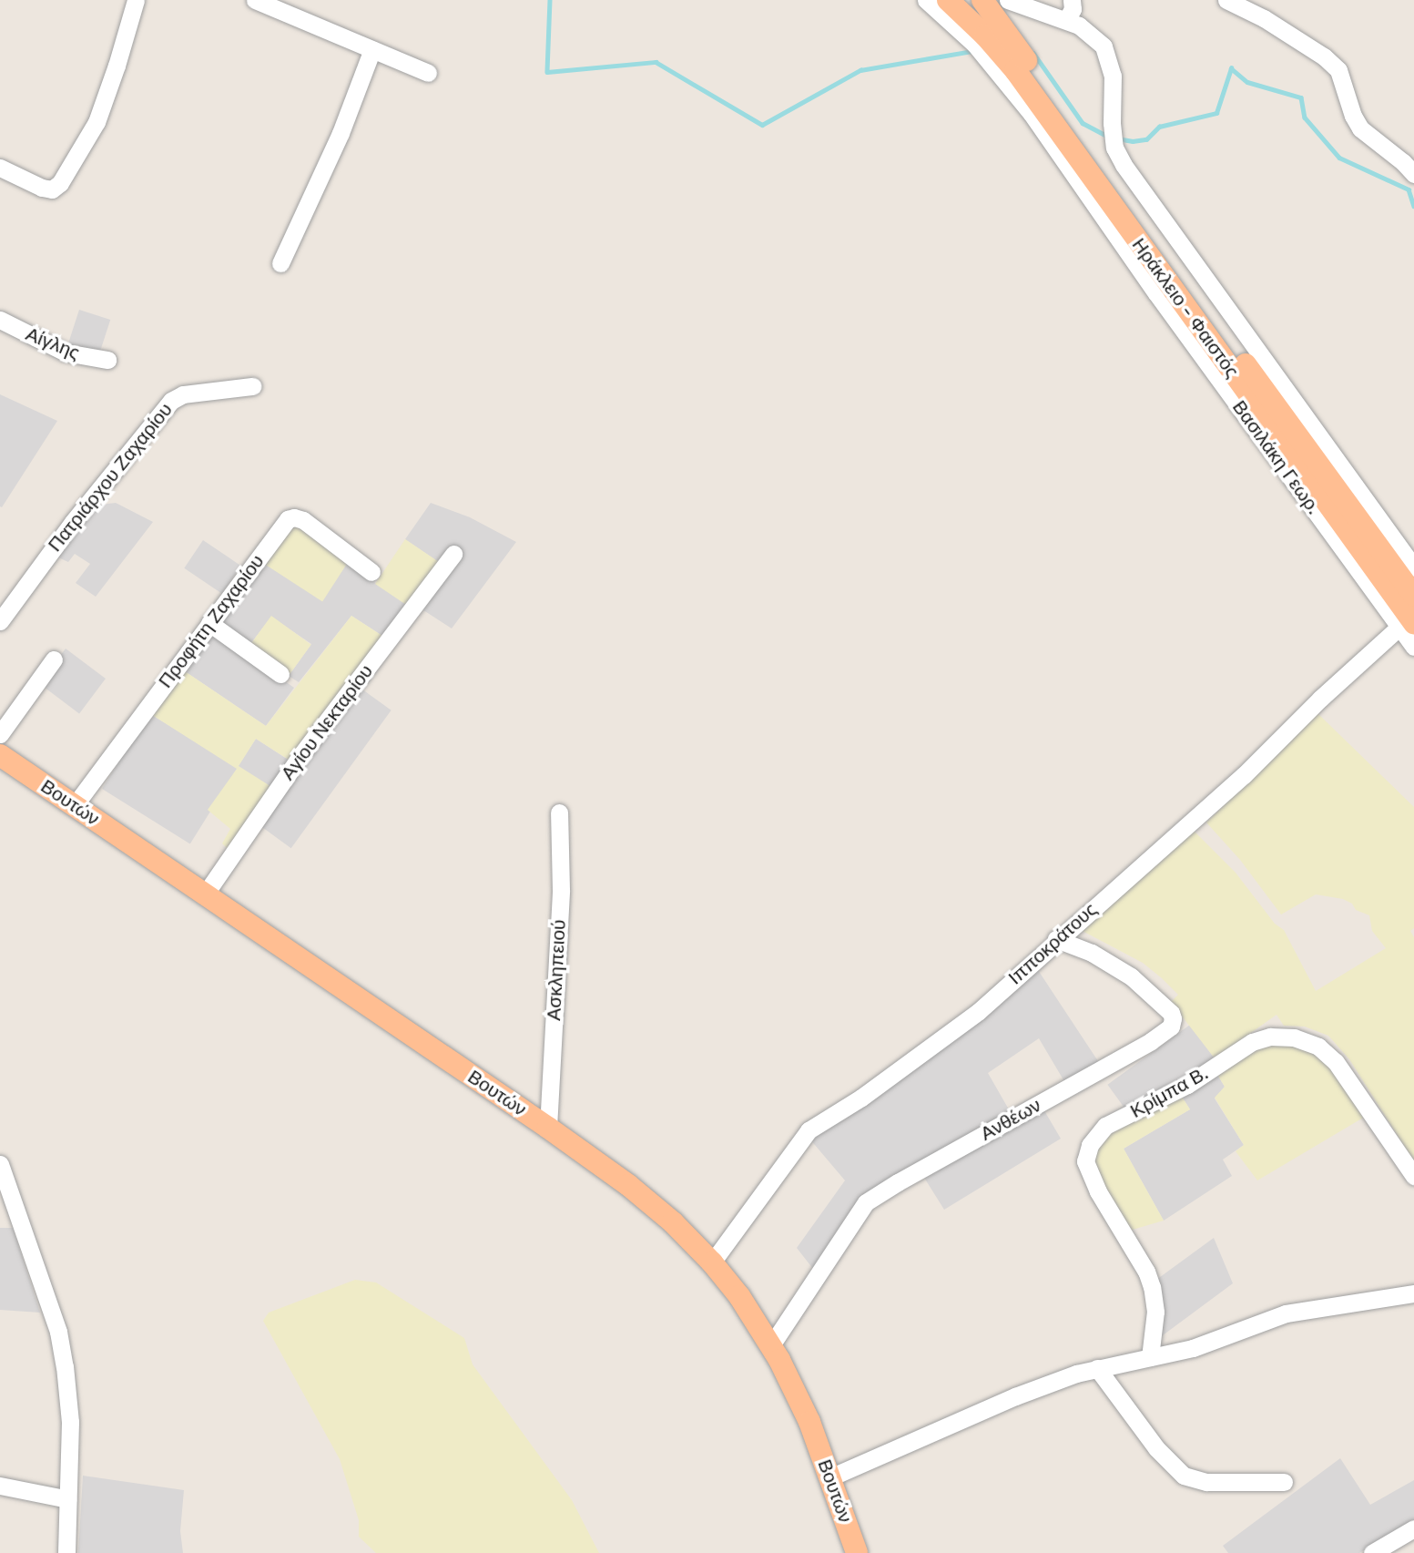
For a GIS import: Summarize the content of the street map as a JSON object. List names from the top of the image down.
{
  "streets": {
    "main road": ["Ηράκλειο - Φαιστός", "Βουτών"],
    "street": [
      "Αίγλης",
      "Βασιλάκη Γεωρ.",
      "Πατριάρχου Ζαχαρίου",
      "Προφήτη Ζαχαρίου",
      "Αγίου Νεκταρίου",
      "Ιπποκράτους",
      "Ασκληπειού",
      "Κρίμπα Β.",
      "Ανθέων"
    ]
  },
  "crossings": [
    ["Ηράκλειο - Φαιστός", "Βασιλάκη Γεωρ."],
    ["Ηράκλειο - Φαιστός", "Ιπποκράτους"],
    ["Βασιλάκη Γεωρ.", "Ιπποκράτους"],
    ["Προφήτη Ζαχαρίου", "Βουτών"],
    ["Αγίου Νεκταρίου", "Βουτών"],
    ["Βουτών", "Ιπποκράτους"],
    ["Βουτών", "Ασκληπειού"],
    ["Βουτών", "Ανθέων"],
    ["Ιπποκράτους", "Ανθέων"]
  ]
}
